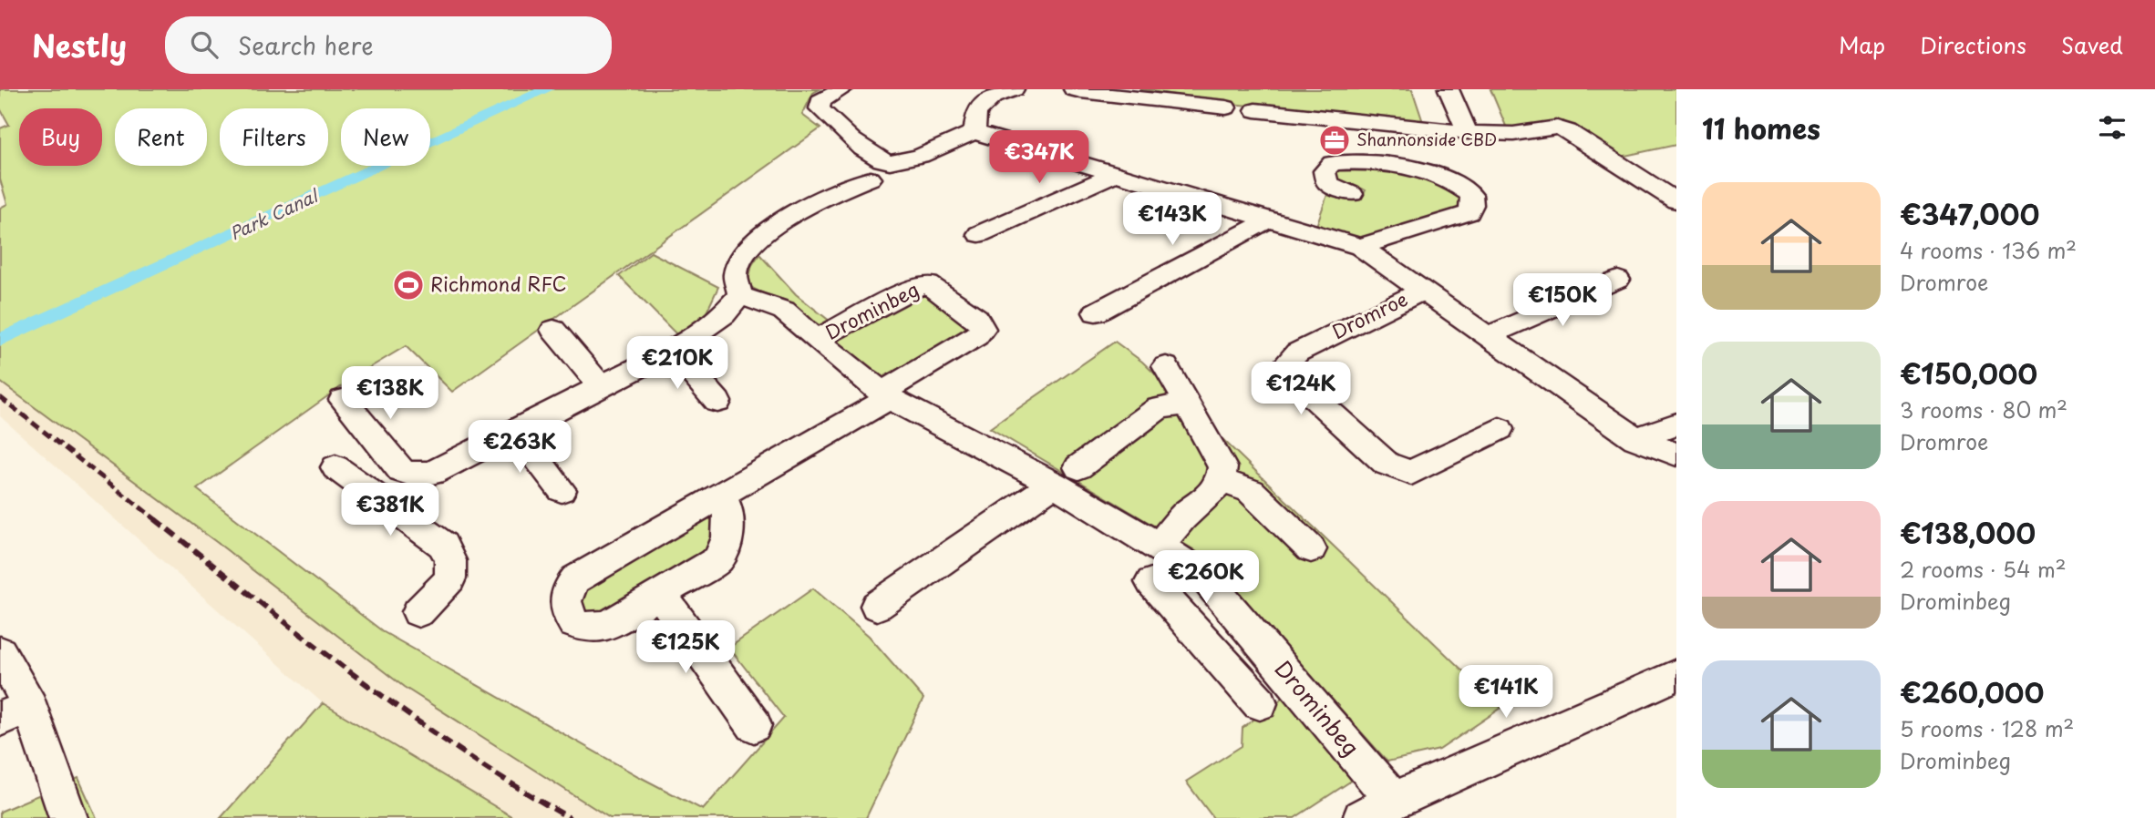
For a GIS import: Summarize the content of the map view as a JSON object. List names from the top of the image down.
{
  "streets": {
    "street": ["Drominbeg", "Dromroe"]
  },
  "water": ["Park Canal"],
  "places": {
    "office": ["Shannonside CBD"],
    "sports": ["Richmond RFC"]
  },
  "page": {
    "header": "Nestly",
    "search": "Search here",
    "nav": ["Map", "Directions", "Saved"],
    "heading": "11 homes",
    "chip": [
      "Buy",
      "Rent",
      "Filters",
      "New"
    ],
    "price": [
      "€347K",
      "€143K",
      "€150K",
      "€210K",
      "€124K",
      "€138K",
      "€263K",
      "€381K",
      "€260K",
      "€125K",
      "€141K"
    ],
    "list": [
      {
        "name": "€347,000",
        "note": "4 rooms · 136 m² · Dromroe"
      },
      {
        "name": "€150,000",
        "note": "3 rooms · 80 m² · Dromroe"
      },
      {
        "name": "€138,000",
        "note": "2 rooms · 54 m² · Drominbeg"
      },
      {
        "name": "€260,000",
        "note": "5 rooms · 128 m² · Drominbeg"
      }
    ]
  }
}
